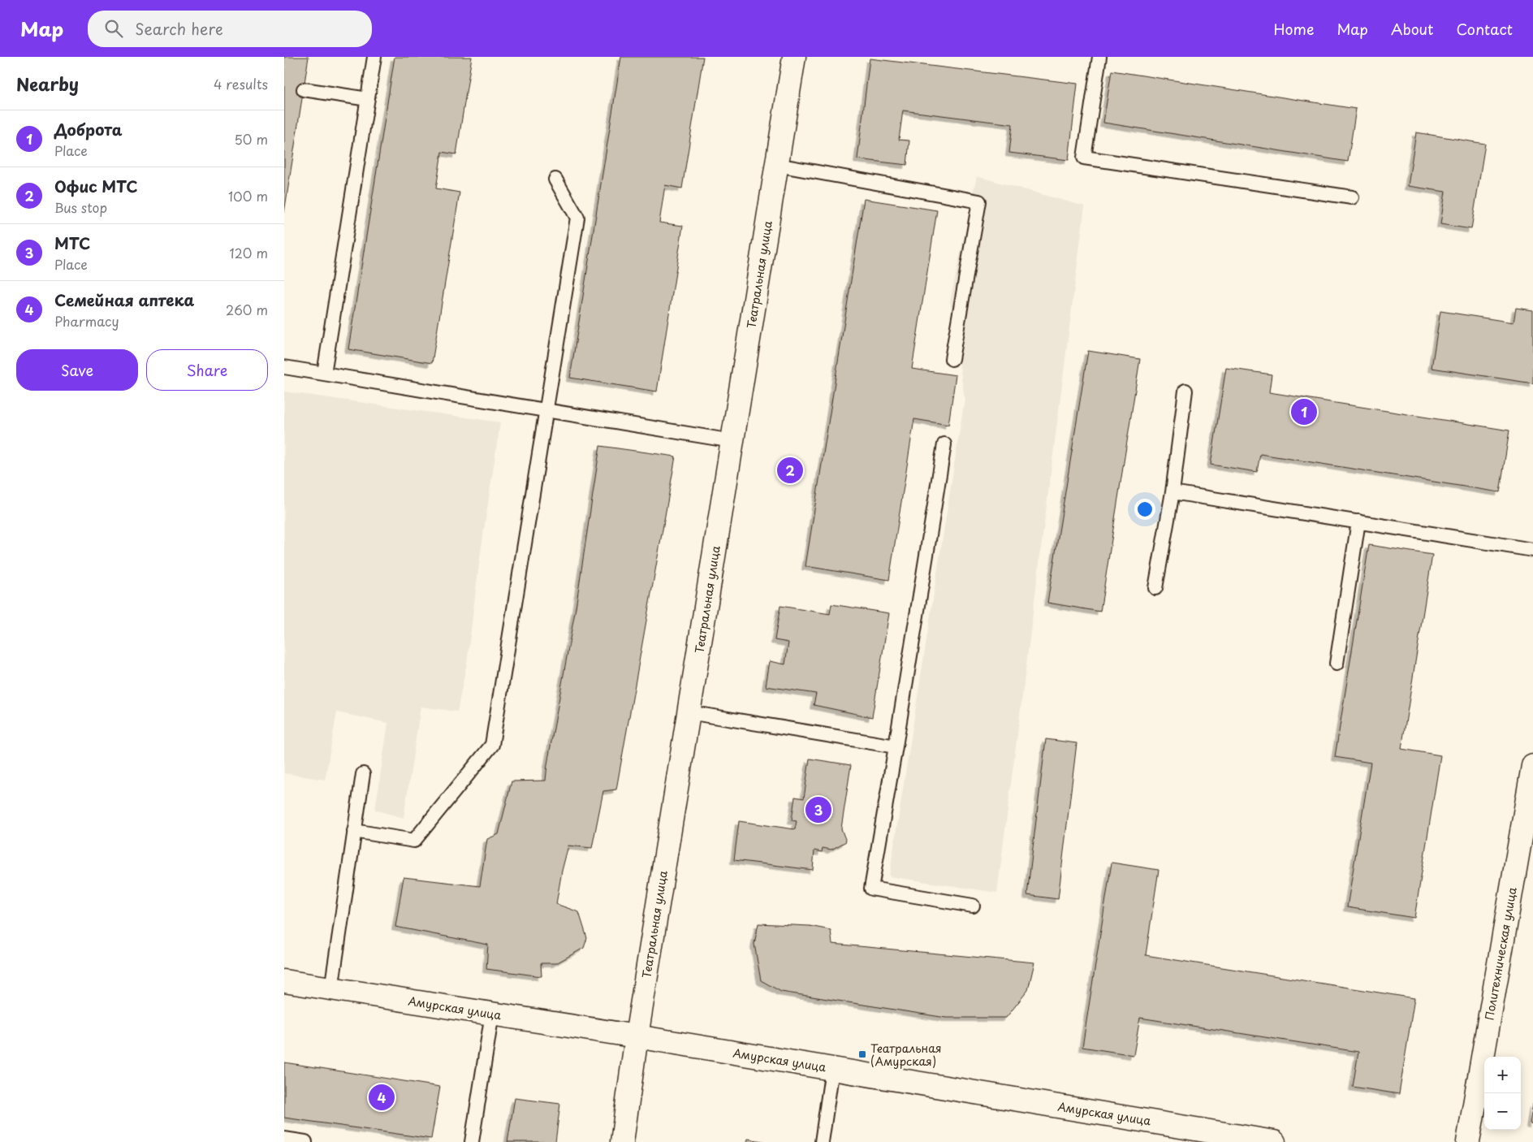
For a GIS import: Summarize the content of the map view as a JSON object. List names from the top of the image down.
{
  "streets": {
    "street": ["Театральная улица", "Политехническая улица", "Амурская улица"]
  },
  "crossings": [
    ["Театральная улица", "Амурская улица"]
  ],
  "places": {
    "transit": ["Театральная (Амурская)"]
  },
  "page": {
    "header": "Map",
    "search": "Search here",
    "nav": [
      "Home",
      "Map",
      "About",
      "Contact"
    ],
    "heading": ["Nearby", "4 results"],
    "list": [
      {
        "mark": "1",
        "name": "Доброта",
        "note": "Place",
        "value": "50 m"
      },
      {
        "mark": "2",
        "name": "Офис МТС",
        "note": "Bus stop",
        "value": "100 m"
      },
      {
        "mark": "3",
        "name": "МТС",
        "note": "Place",
        "value": "120 m"
      },
      {
        "mark": "4",
        "name": "Семейная аптека",
        "note": "Pharmacy",
        "value": "260 m"
      }
    ],
    "buttons": ["Save", "Share"],
    "pins": [
      "1",
      "2",
      "3",
      "4"
    ],
    "map_buttons": ["+", "−"]
  }
}
